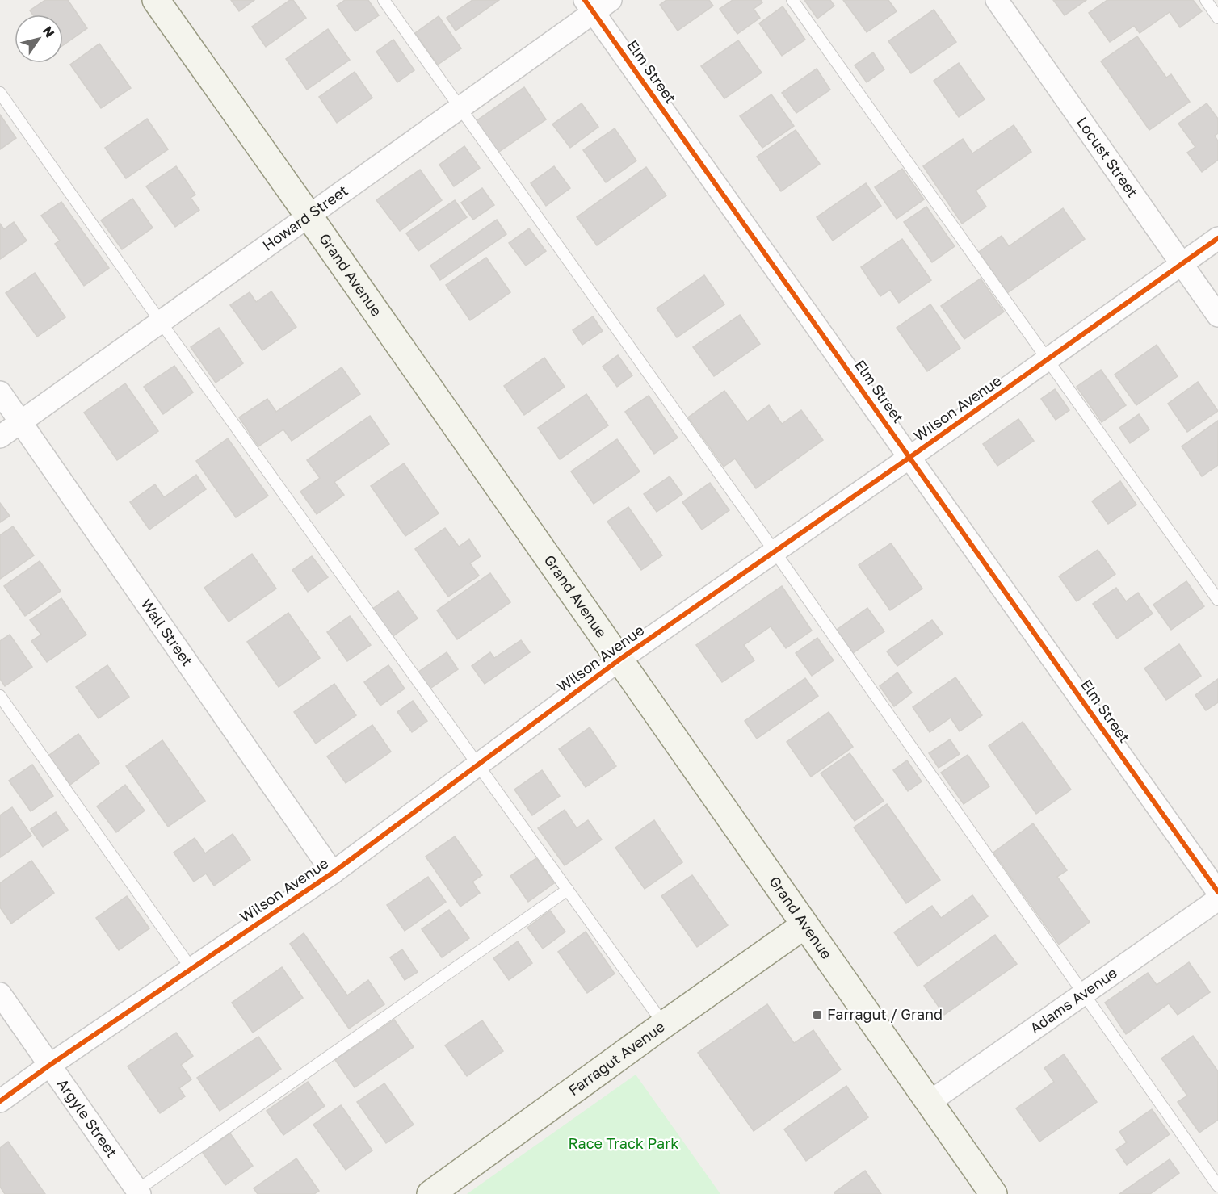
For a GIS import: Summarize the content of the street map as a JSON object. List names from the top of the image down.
{
  "streets": {
    "main road": ["Grand Avenue", "Farragut Avenue"],
    "street": [
      "Elm Street",
      "Locust Street",
      "Howard Street",
      "Wilson Avenue",
      "Wall Street",
      "Adams Avenue",
      "Argyle Street"
    ]
  },
  "crossings": [
    ["Elm Street", "Howard Street"],
    ["Elm Street", "Wilson Avenue"],
    ["Locust Street", "Wilson Avenue"],
    ["Howard Street", "Grand Avenue"],
    ["Howard Street", "Wall Street"],
    ["Grand Avenue", "Wilson Avenue"],
    ["Grand Avenue", "Adams Avenue"],
    ["Grand Avenue", "Farragut Avenue"],
    ["Wilson Avenue", "Wall Street"],
    ["Wilson Avenue", "Argyle Street"]
  ],
  "parks": ["Race Track Park"],
  "places": {
    "transit": ["Farragut / Grand"]
  },
  "north": "top right"
}
